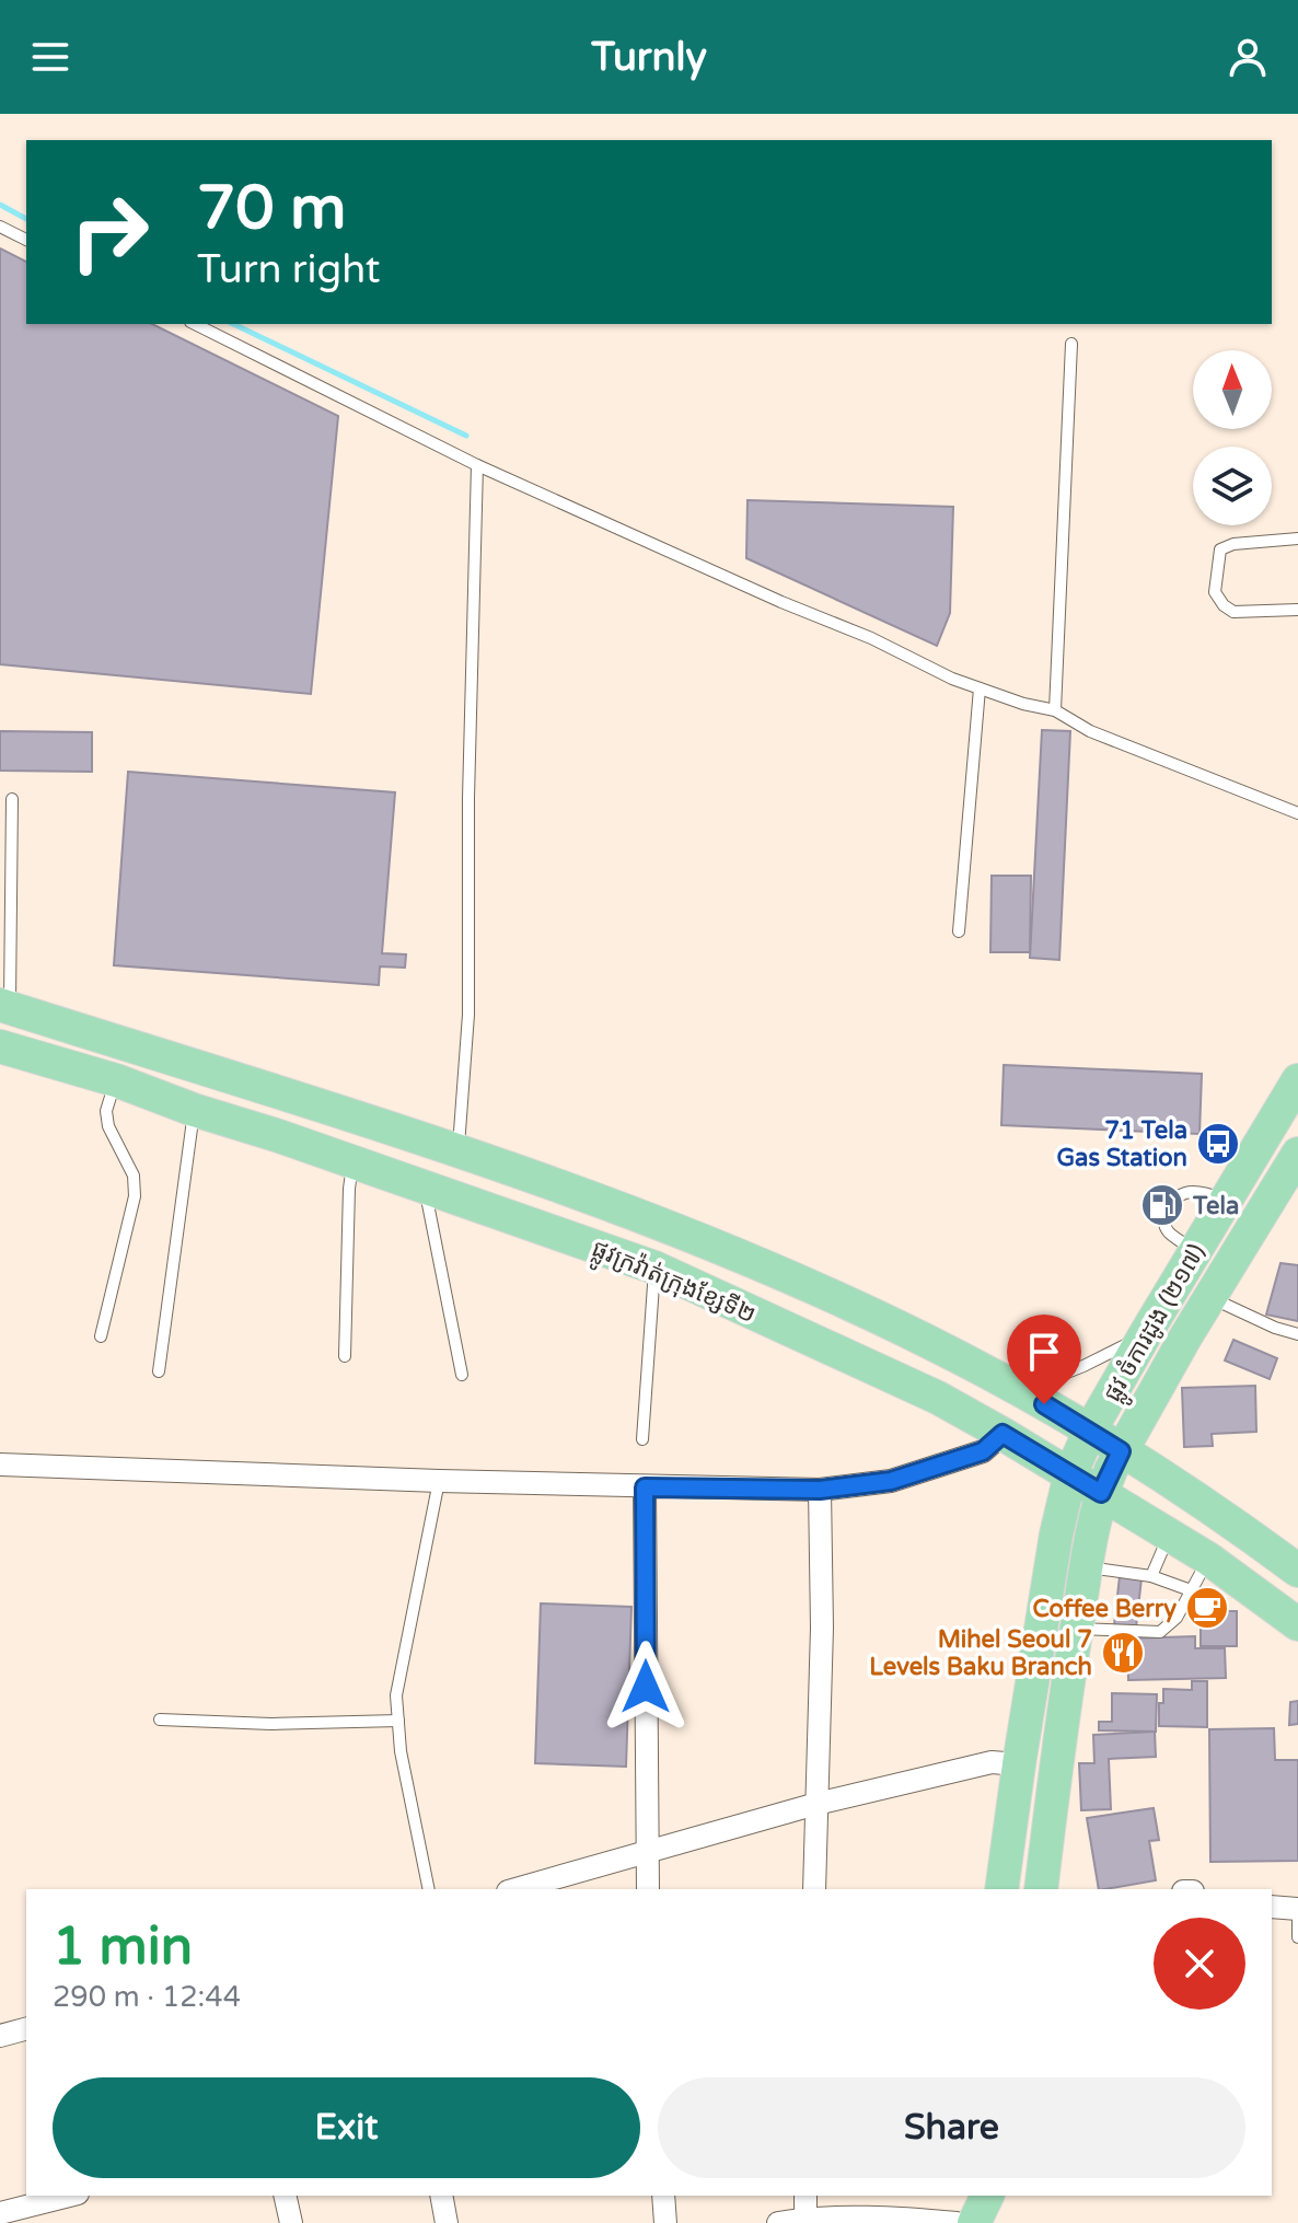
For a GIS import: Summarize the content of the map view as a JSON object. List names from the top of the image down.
{
  "streets": {
    "main road": ["ផ្លូវក្រវ៉ាត់ក្រុងខ្សែទី២", "ផ្លូវ ចំការដូង (២១៧)"]
  },
  "crossings": [
    ["ផ្លូវក្រវ៉ាត់ក្រុងខ្សែទី២", "ផ្លូវ ចំការដូង (២១៧)"]
  ],
  "places": {
    "bus stop": ["71 Tela Gas Station"],
    "fuel station": ["Tela"],
    "cafe": ["Coffee Berry"],
    "restaurant": ["Mihel Seoul 7 Levels Baku Branch"]
  },
  "north": "top",
  "page": {
    "header": "Turnly",
    "turn": ["70 m", "Turn right"],
    "heading": ["1 min", "290 m · 12:44"],
    "buttons": ["Exit", "Share"]
  }
}
